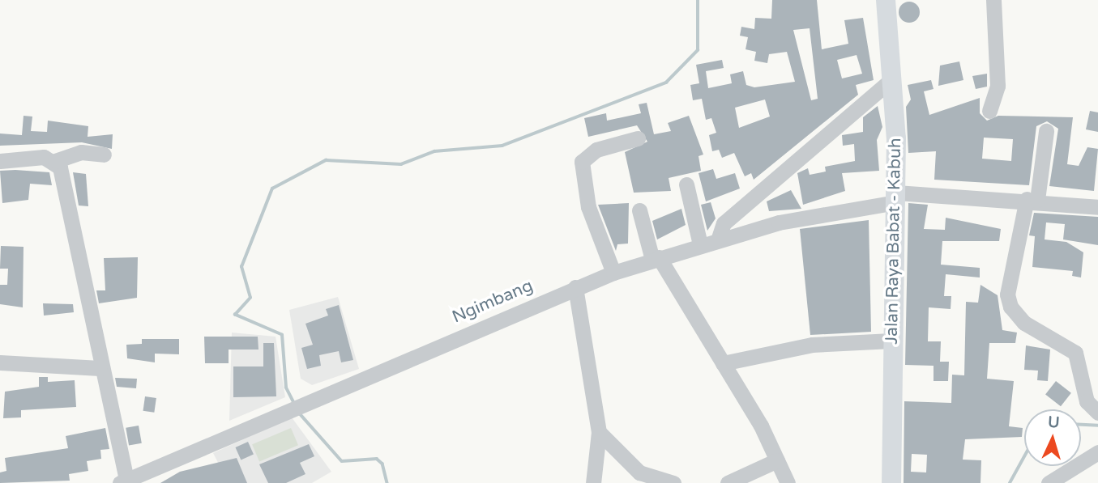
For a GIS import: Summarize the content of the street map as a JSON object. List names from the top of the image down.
{
  "streets": {
    "main road": ["Jalan Raya Babat - Kabuh"],
    "street": ["Ngimbang"]
  },
  "crossings": [
    ["Jalan Raya Babat - Kabuh", "Ngimbang"]
  ],
  "north": "top"
}
